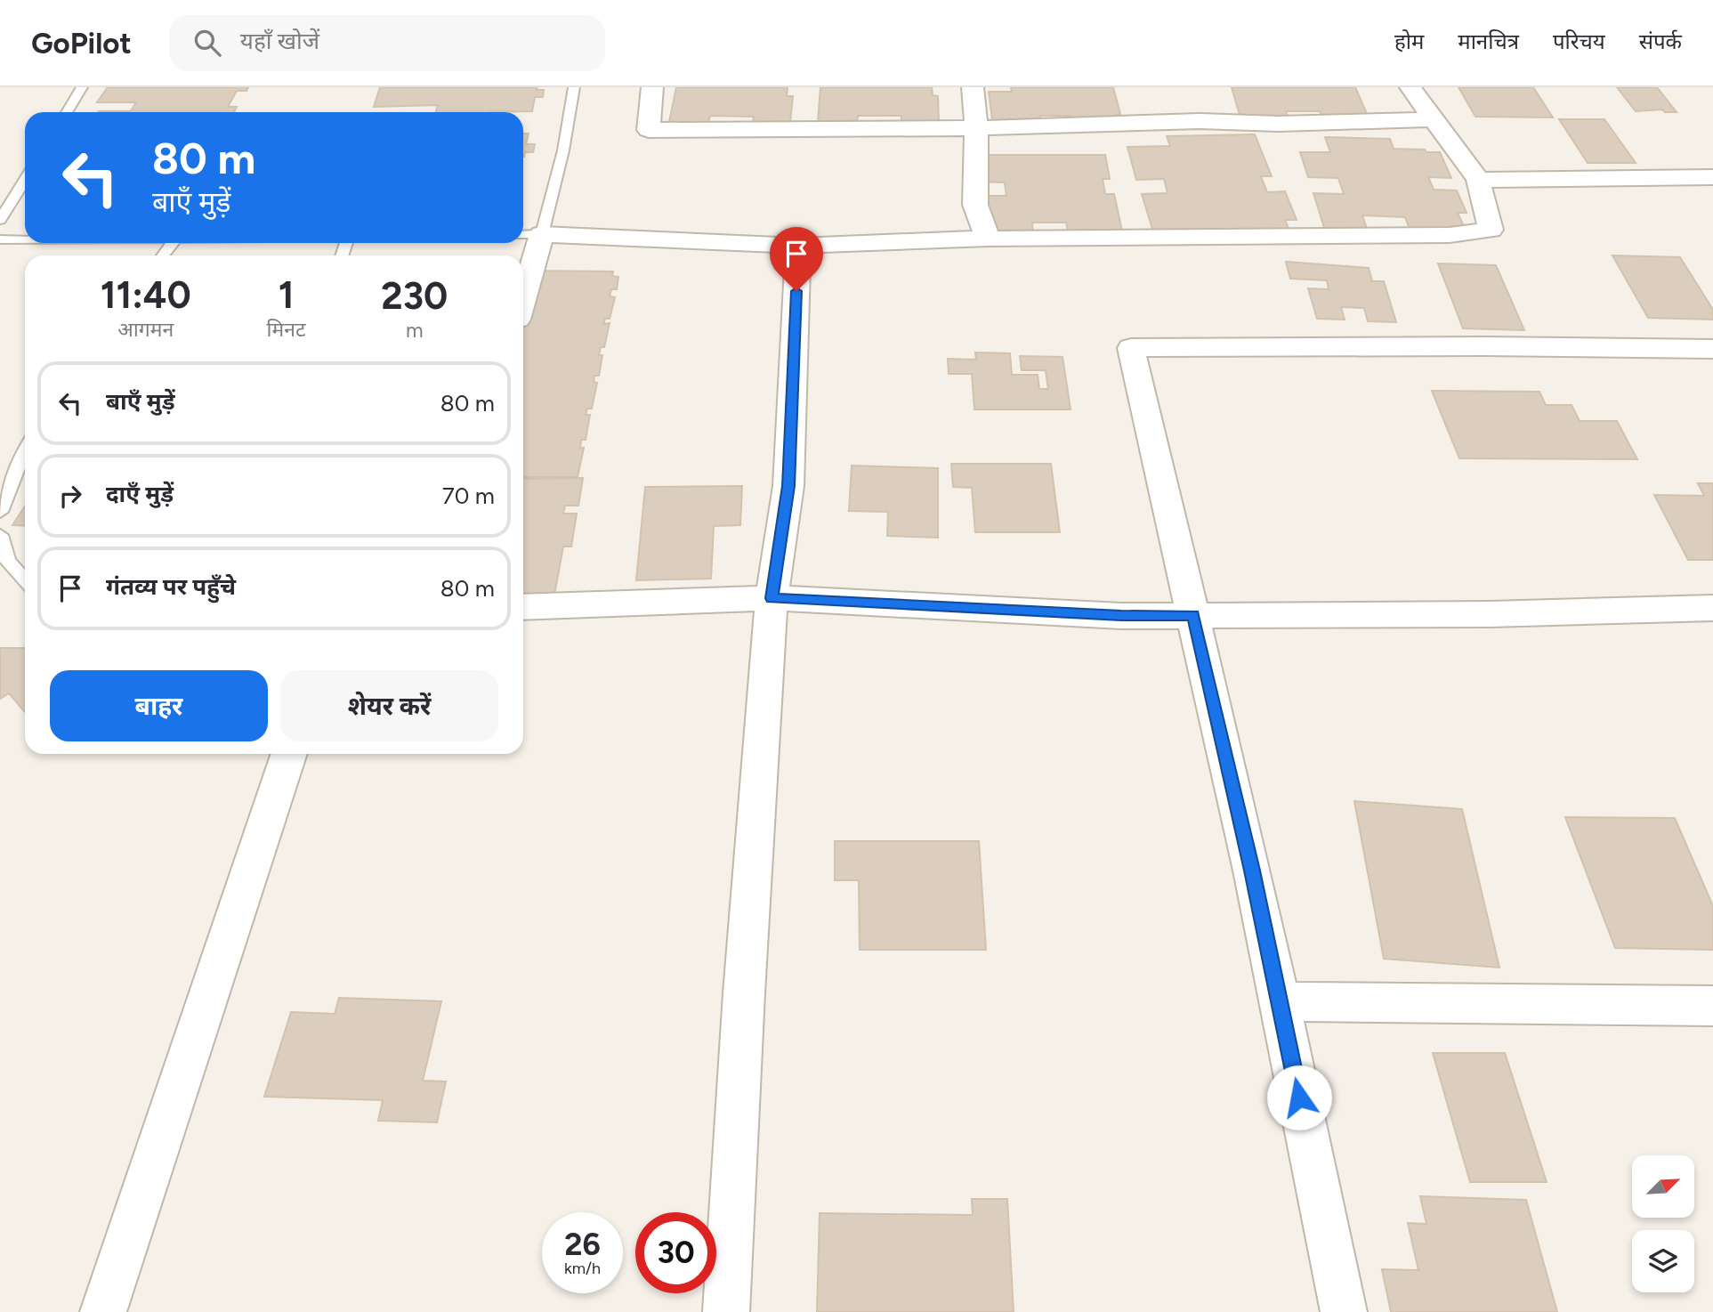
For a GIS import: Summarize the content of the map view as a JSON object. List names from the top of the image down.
{
  "north": "top right",
  "page": {
    "header": "GoPilot",
    "search": "यहाँ खोजें",
    "nav": [
      "होम",
      "मानचित्र",
      "परिचय",
      "संपर्क"
    ],
    "turn": ["80 m", "बाएँ मुड़ें"],
    "eta": [
      "11:40",
      "आगमन",
      "1",
      "मिनट",
      "230",
      "m"
    ],
    "list": [
      {
        "name": "बाएँ मुड़ें",
        "value": "80 m"
      },
      {
        "name": "दाएँ मुड़ें",
        "value": "70 m"
      },
      {
        "name": "गंतव्य पर पहुँचे",
        "value": "80 m"
      }
    ],
    "buttons": ["बाहर", "शेयर करें"],
    "speed": "26 km/h",
    "limit": "30"
  }
}
